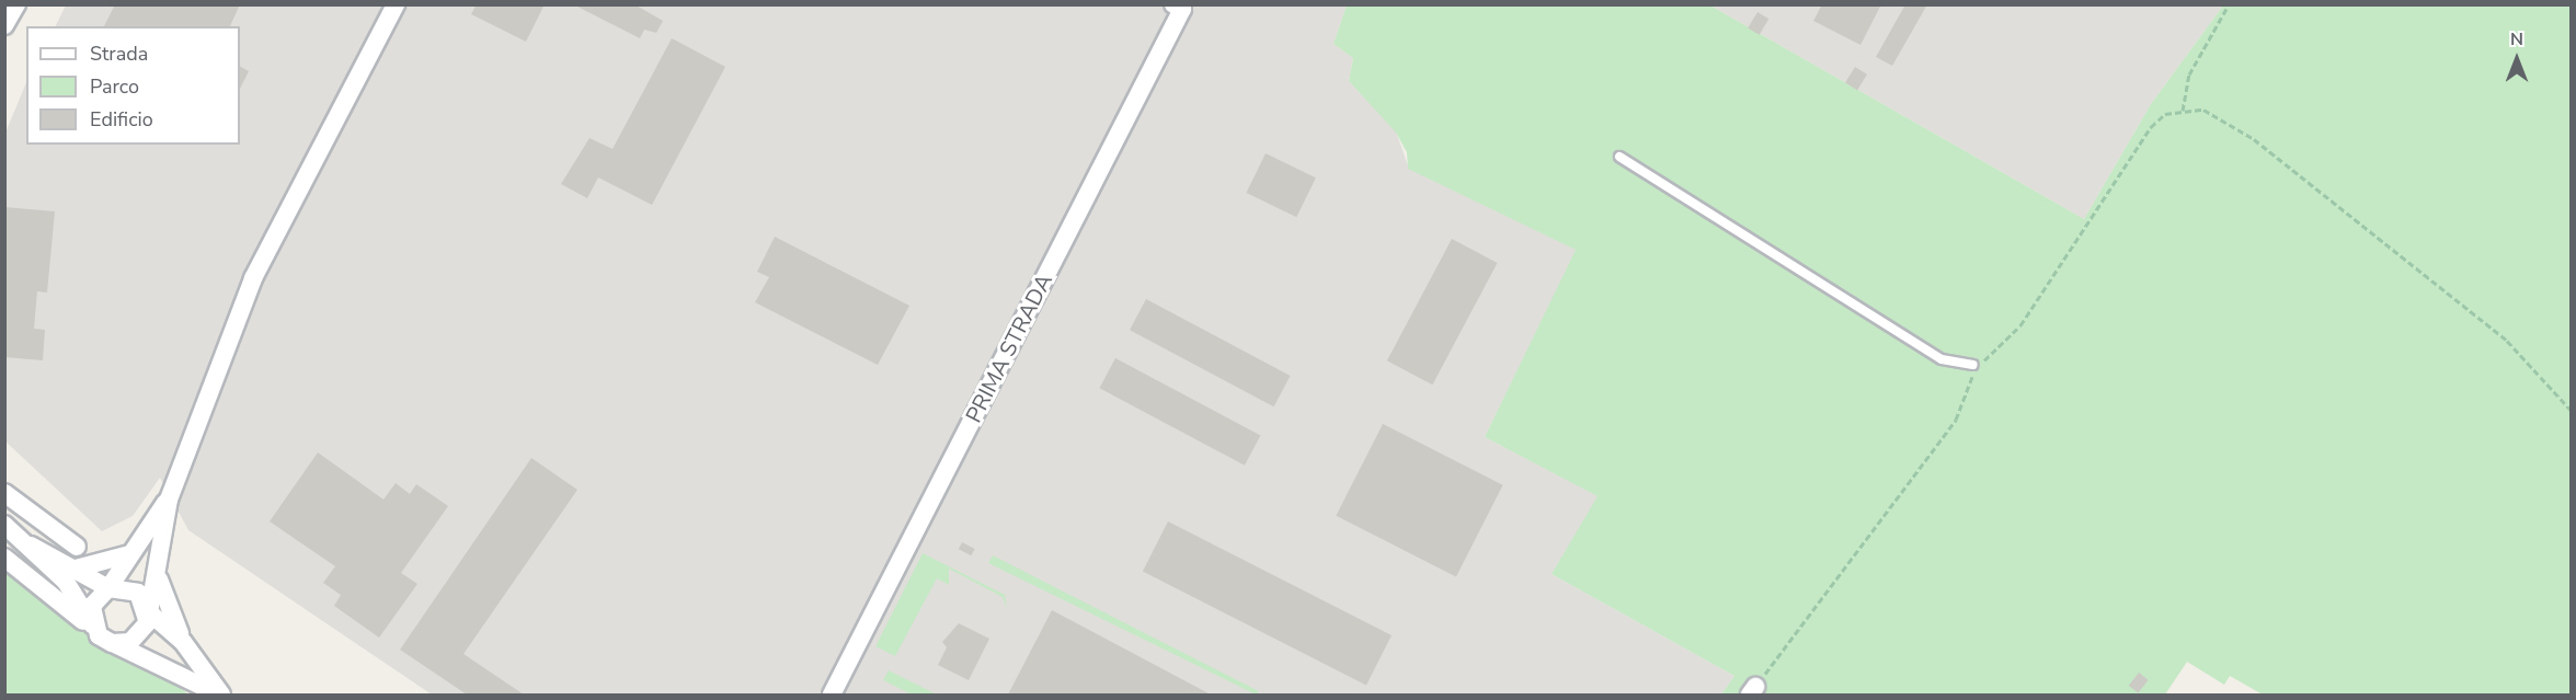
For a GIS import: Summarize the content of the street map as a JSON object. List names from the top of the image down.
{
  "streets": {
    "street": ["PRIMA STRADA"]
  },
  "legend": ["Strada", "Parco", "Edificio"],
  "north": "top"
}
